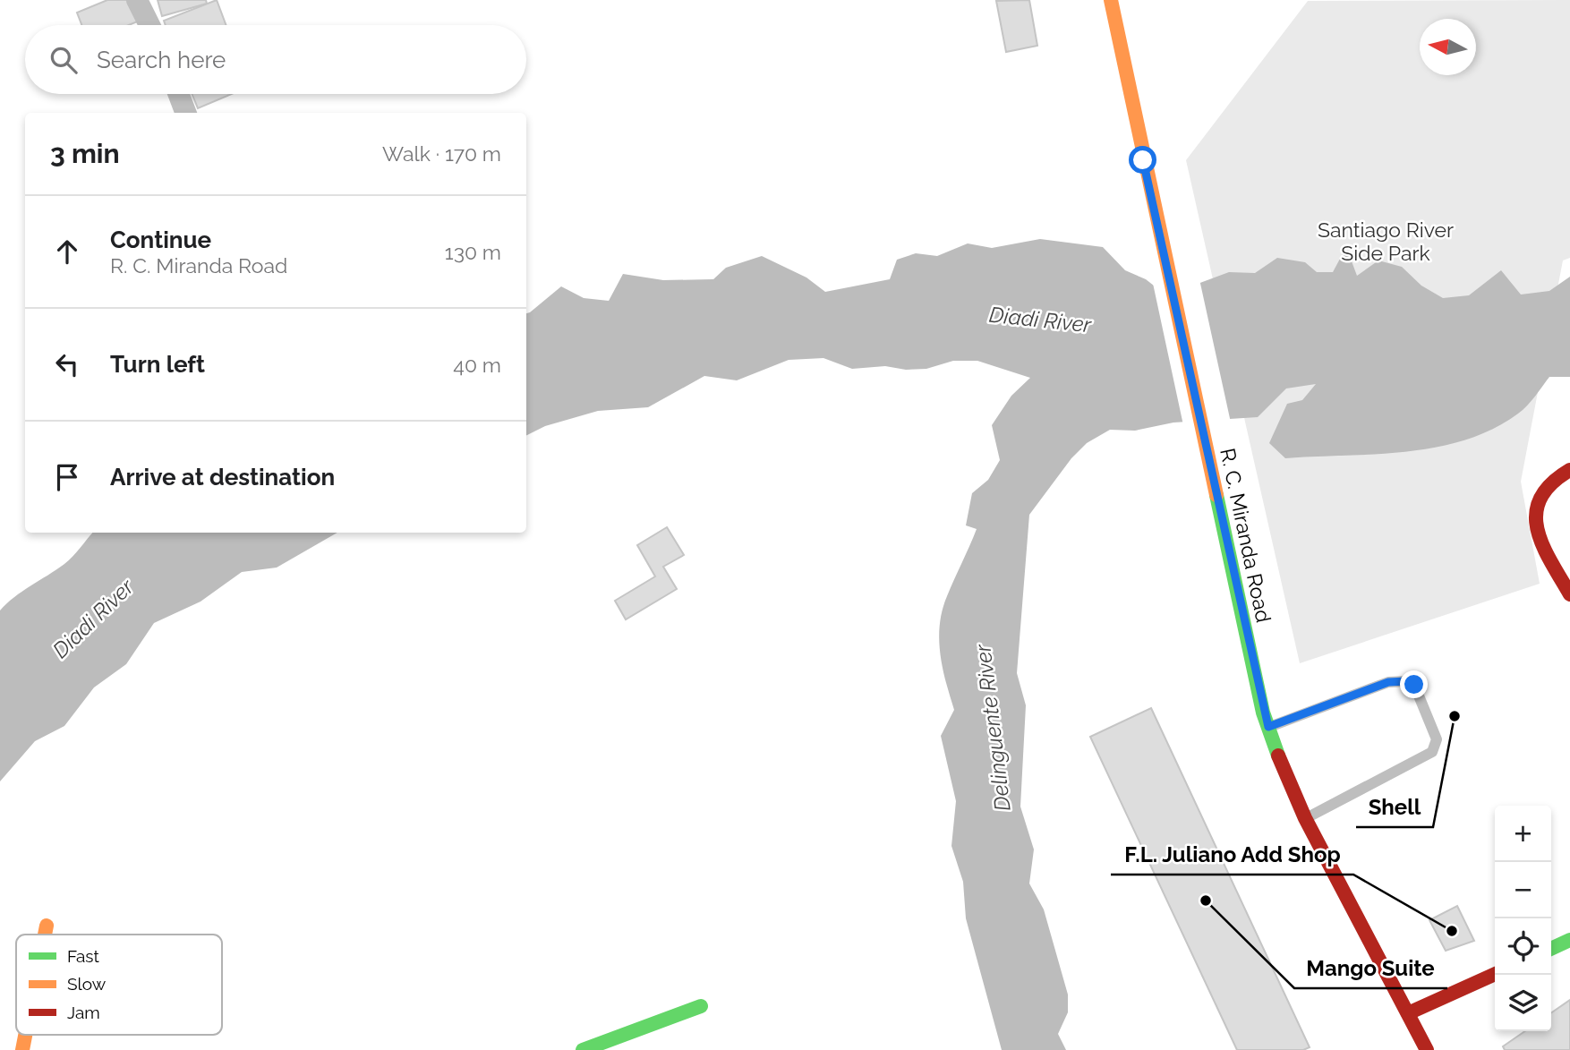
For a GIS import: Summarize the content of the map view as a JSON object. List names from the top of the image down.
{
  "streets": {
    "main road": ["R. C. Miranda Road"]
  },
  "water": ["Diadi River", "Delinguente River"],
  "parks": ["Santiago River Side Park"],
  "places": ["Shell", "Mango Suite", "F.L. Juliano Add Shop"],
  "legend": ["Fast", "Slow", "Jam"],
  "north": "left",
  "page": {
    "search": "Search here",
    "heading": ["3 min", "Walk · 170 m"],
    "list": [
      ["Continue", "R. C. Miranda Road", "130 m"],
      ["Turn left", "40 m"],
      "Arrive at destination"
    ],
    "map_buttons": ["+", "−"]
  }
}
